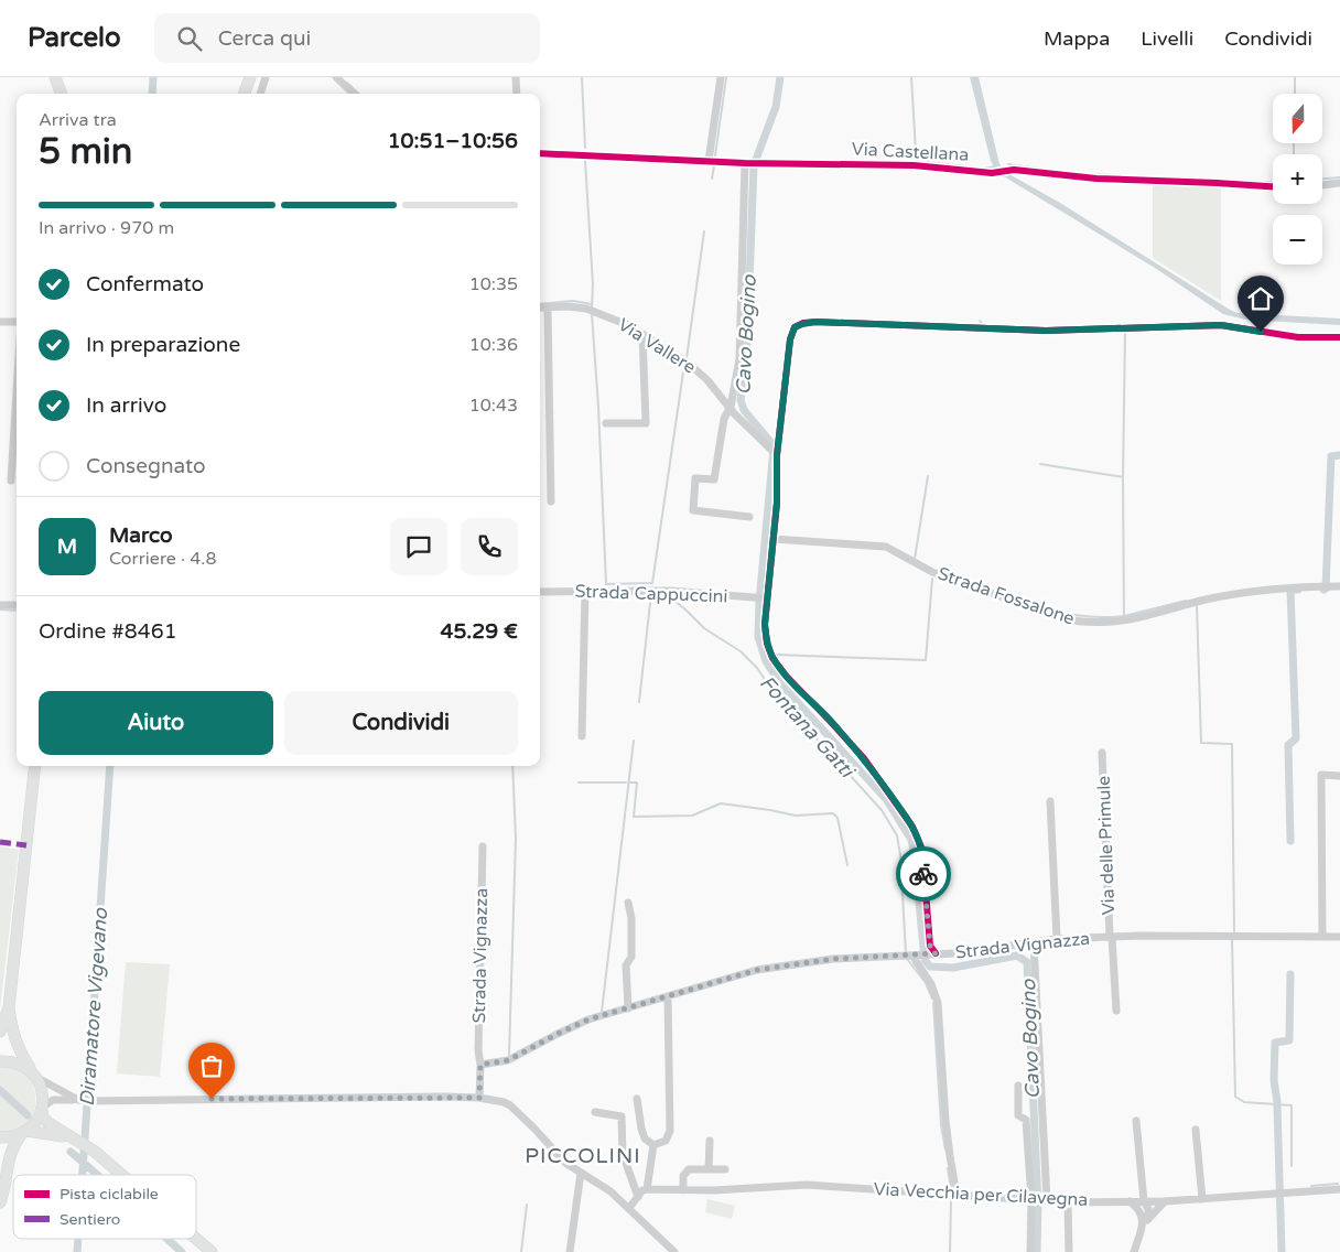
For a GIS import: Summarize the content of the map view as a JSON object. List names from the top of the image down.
{
  "streets": {
    "street": [
      "Via Castellana",
      "Via Vallere",
      "Strada Cappuccini",
      "Strada Fossalone",
      "Via delle Primule",
      "Strada Vignazza",
      "Via Vecchia per Cilavegna"
    ]
  },
  "crossings": [
    ["Via delle Primule", "Strada Vignazza"]
  ],
  "districts": ["PICCOLINI"],
  "water": ["Cavo Bogino", "Fontana Gatti", "Diramatore Vigevano"],
  "legend": ["Pista ciclabile", "Sentiero"],
  "north": "bottom",
  "page": {
    "header": "Parcelo",
    "search": "Cerca qui",
    "nav": ["Mappa", "Livelli", "Condividi"],
    "map_buttons": ["+", "−"],
    "heading": ["5 min", "Arriva tra", "10:51–10:56"],
    "panel": [
      "Marco",
      "Corriere · 4.8",
      "Ordine #8461",
      "45.29 €"
    ],
    "bar": "In arrivo · 970 m",
    "list": [
      ["Confermato", "10:35"],
      ["In preparazione", "10:36"],
      ["In arrivo", "10:43"],
      "Consegnato"
    ],
    "round": "M",
    "buttons": ["Aiuto", "Condividi"]
  }
}
